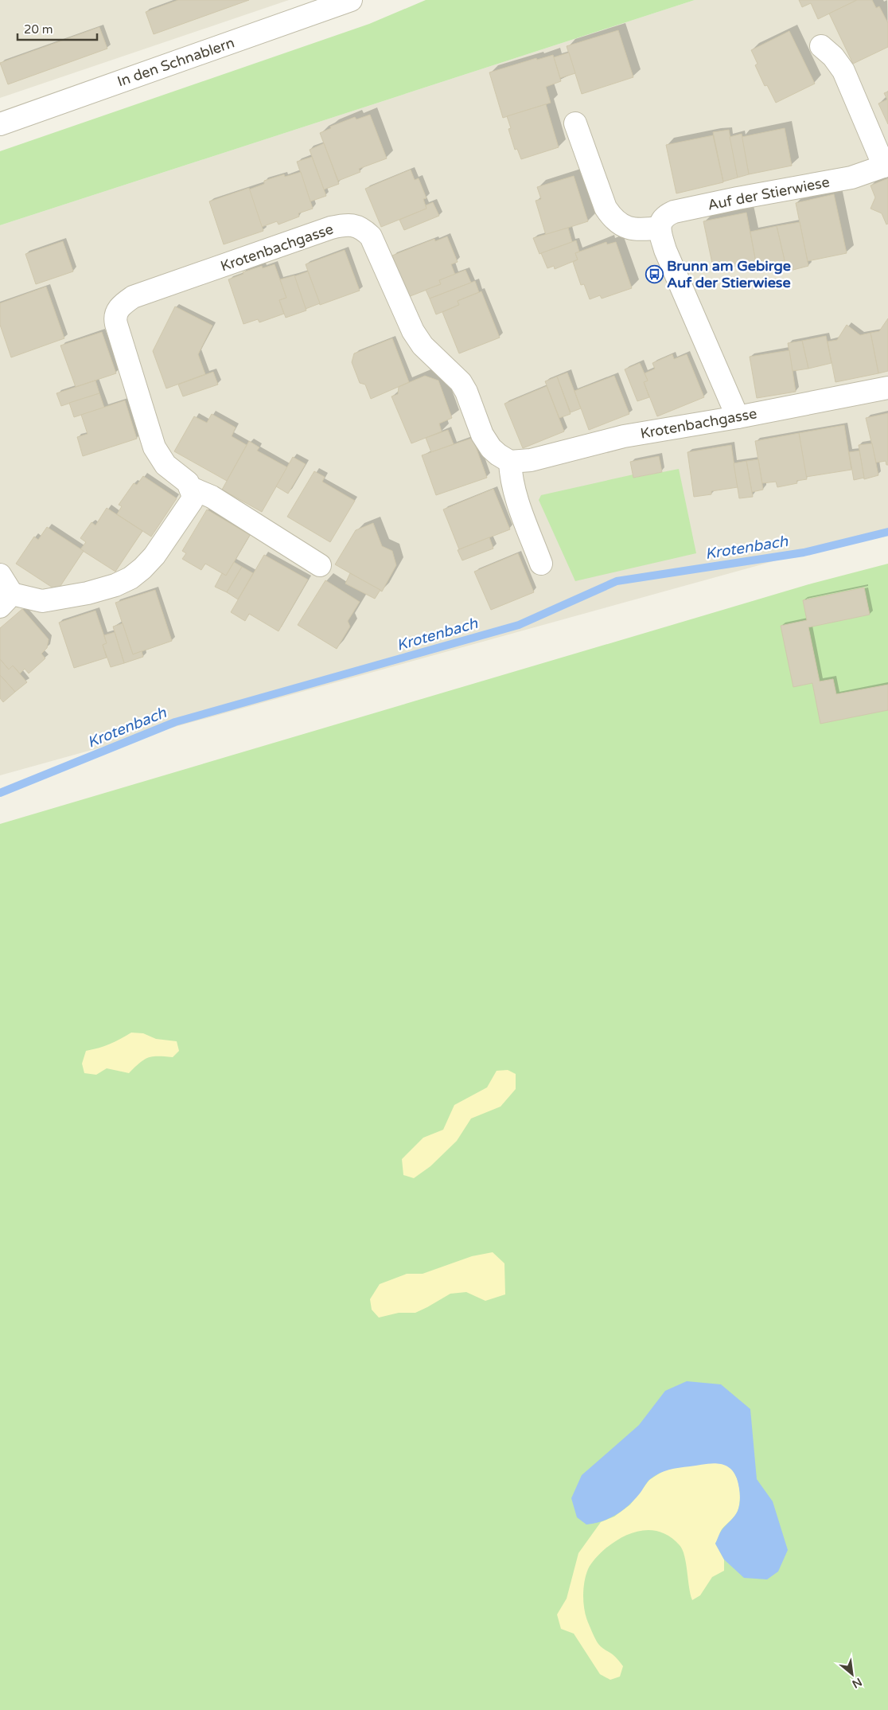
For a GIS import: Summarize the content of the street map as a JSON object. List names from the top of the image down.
{
  "streets": {
    "street": ["In den Schnablern", "Auf der Stierwiese", "Krotenbachgasse"]
  },
  "water": ["Krotenbach"],
  "places": {
    "bus stop": ["Brunn am Gebirge Auf der Stierwiese"]
  },
  "scale_bar": "20 m",
  "north": "bottom right"
}
